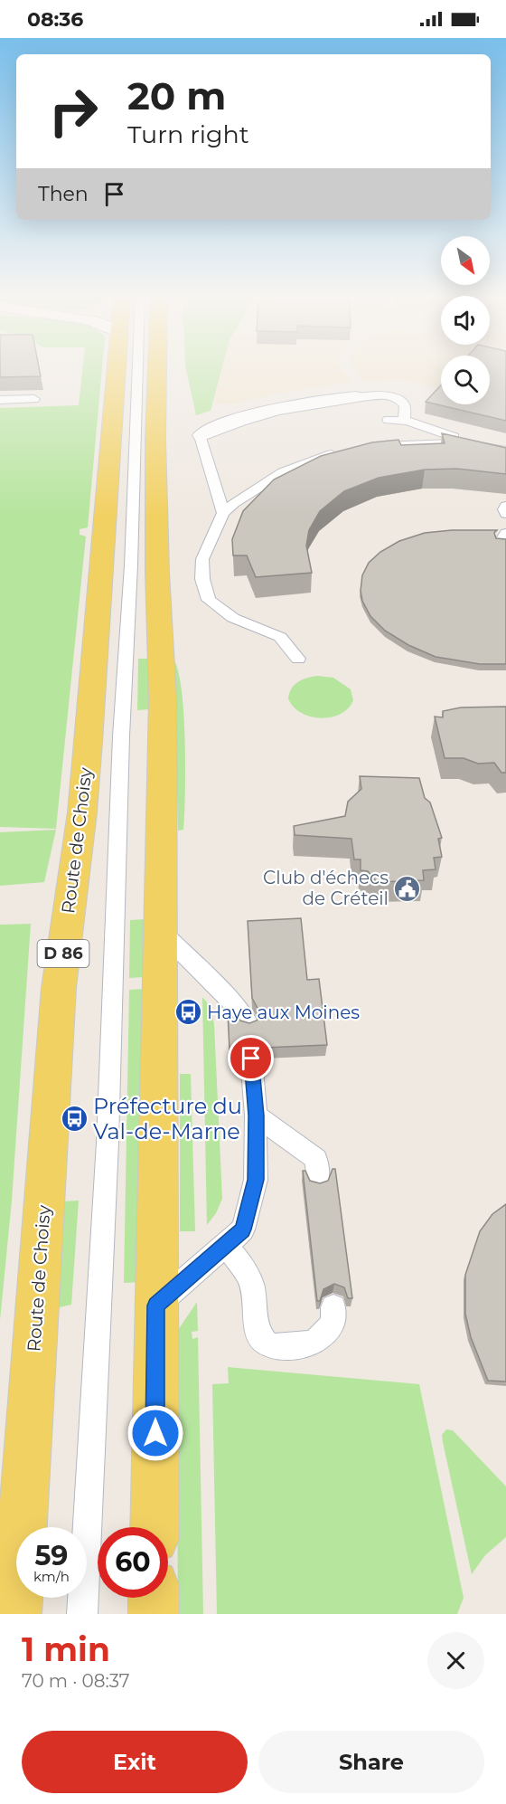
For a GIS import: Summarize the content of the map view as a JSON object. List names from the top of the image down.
{
  "streets": {
    "main road": ["Route de Choisy", "D 86"]
  },
  "places": {
    "public building": ["Club d'échecs de Créteil"],
    "bus stop": ["Haye aux Moines", "Préfecture du Val-de-Marne"]
  },
  "north": "bottom right",
  "page": {
    "status": "08:36",
    "turn": ["20 m", "Turn right"],
    "then": "Then",
    "speed": "59 km/h",
    "limit": "60",
    "heading": ["1 min", "70 m · 08:37"],
    "buttons": ["Exit", "Share"]
  }
}
